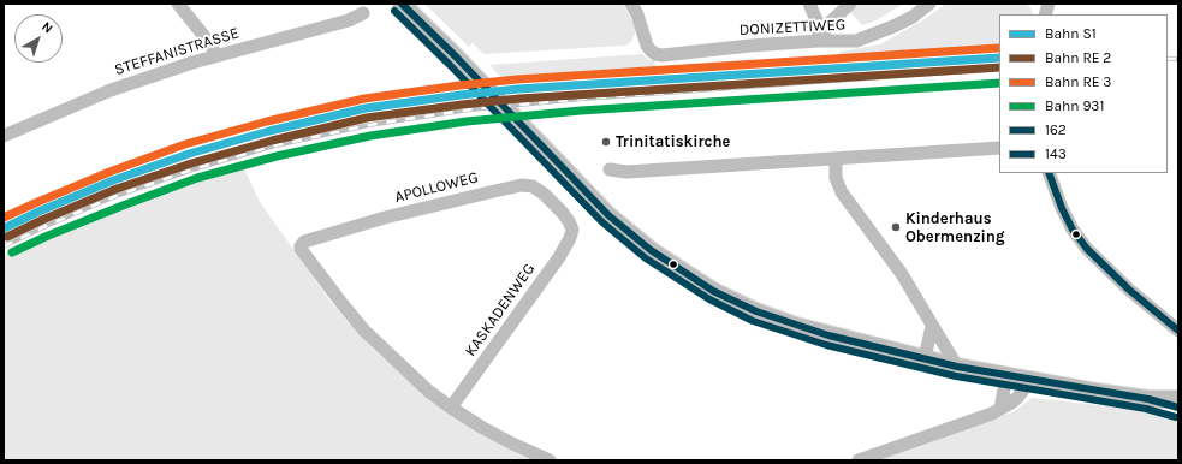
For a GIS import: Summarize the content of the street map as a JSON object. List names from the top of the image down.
{
  "streets": {
    "street": [
      "DONIZETTIWEG",
      "STEFFANISTRASSE",
      "APOLLOWEG",
      "KASKADENWEG"
    ]
  },
  "crossings": [
    ["APOLLOWEG", "KASKADENWEG"]
  ],
  "places": ["Trinitatiskirche", "Kinderhaus Obermenzing"],
  "lines": [
    "transit line 162",
    "transit line 143",
    "rail line S1",
    "rail line 931"
  ],
  "legend": [
    "Bahn S1",
    "Bahn RE 2",
    "Bahn RE 3",
    "Bahn 931",
    "162",
    "143"
  ],
  "north": "top right"
}
